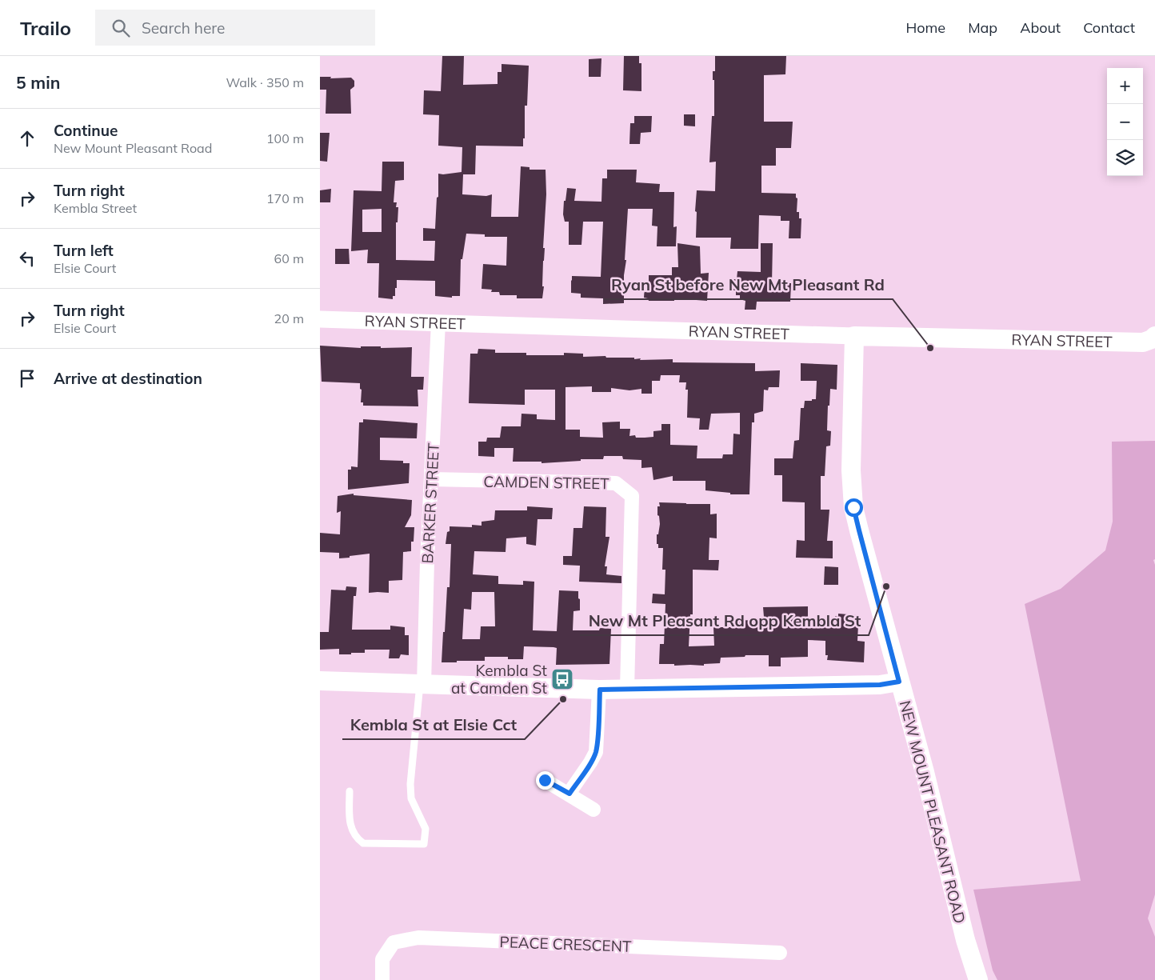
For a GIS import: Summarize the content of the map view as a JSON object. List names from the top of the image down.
{
  "streets": {
    "main road": ["RYAN STREET", "NEW MOUNT PLEASANT ROAD"],
    "street": ["CAMDEN STREET", "BARKER STREET", "PEACE CRESCENT"]
  },
  "crossings": [
    ["RYAN STREET", "BARKER STREET"],
    ["RYAN STREET", "NEW MOUNT PLEASANT ROAD"],
    ["CAMDEN STREET", "BARKER STREET"]
  ],
  "places": {
    "other": ["Ryan St before New Mt Pleasant Rd", "New Mt Pleasant Rd opp Kembla St", "Kembla St at Elsie Cct"],
    "bus stop": ["Kembla St at Camden St"]
  },
  "page": {
    "header": "Trailo",
    "search": "Search here",
    "nav": [
      "Home",
      "Map",
      "About",
      "Contact"
    ],
    "heading": ["5 min", "Walk · 350 m"],
    "map_buttons": ["+", "−"],
    "list": [
      ["Continue", "New Mount Pleasant Road", "100 m"],
      ["Turn right", "Kembla Street", "170 m"],
      ["Turn left", "Elsie Court", "60 m"],
      ["Turn right", "Elsie Court", "20 m"],
      "Arrive at destination"
    ]
  }
}
